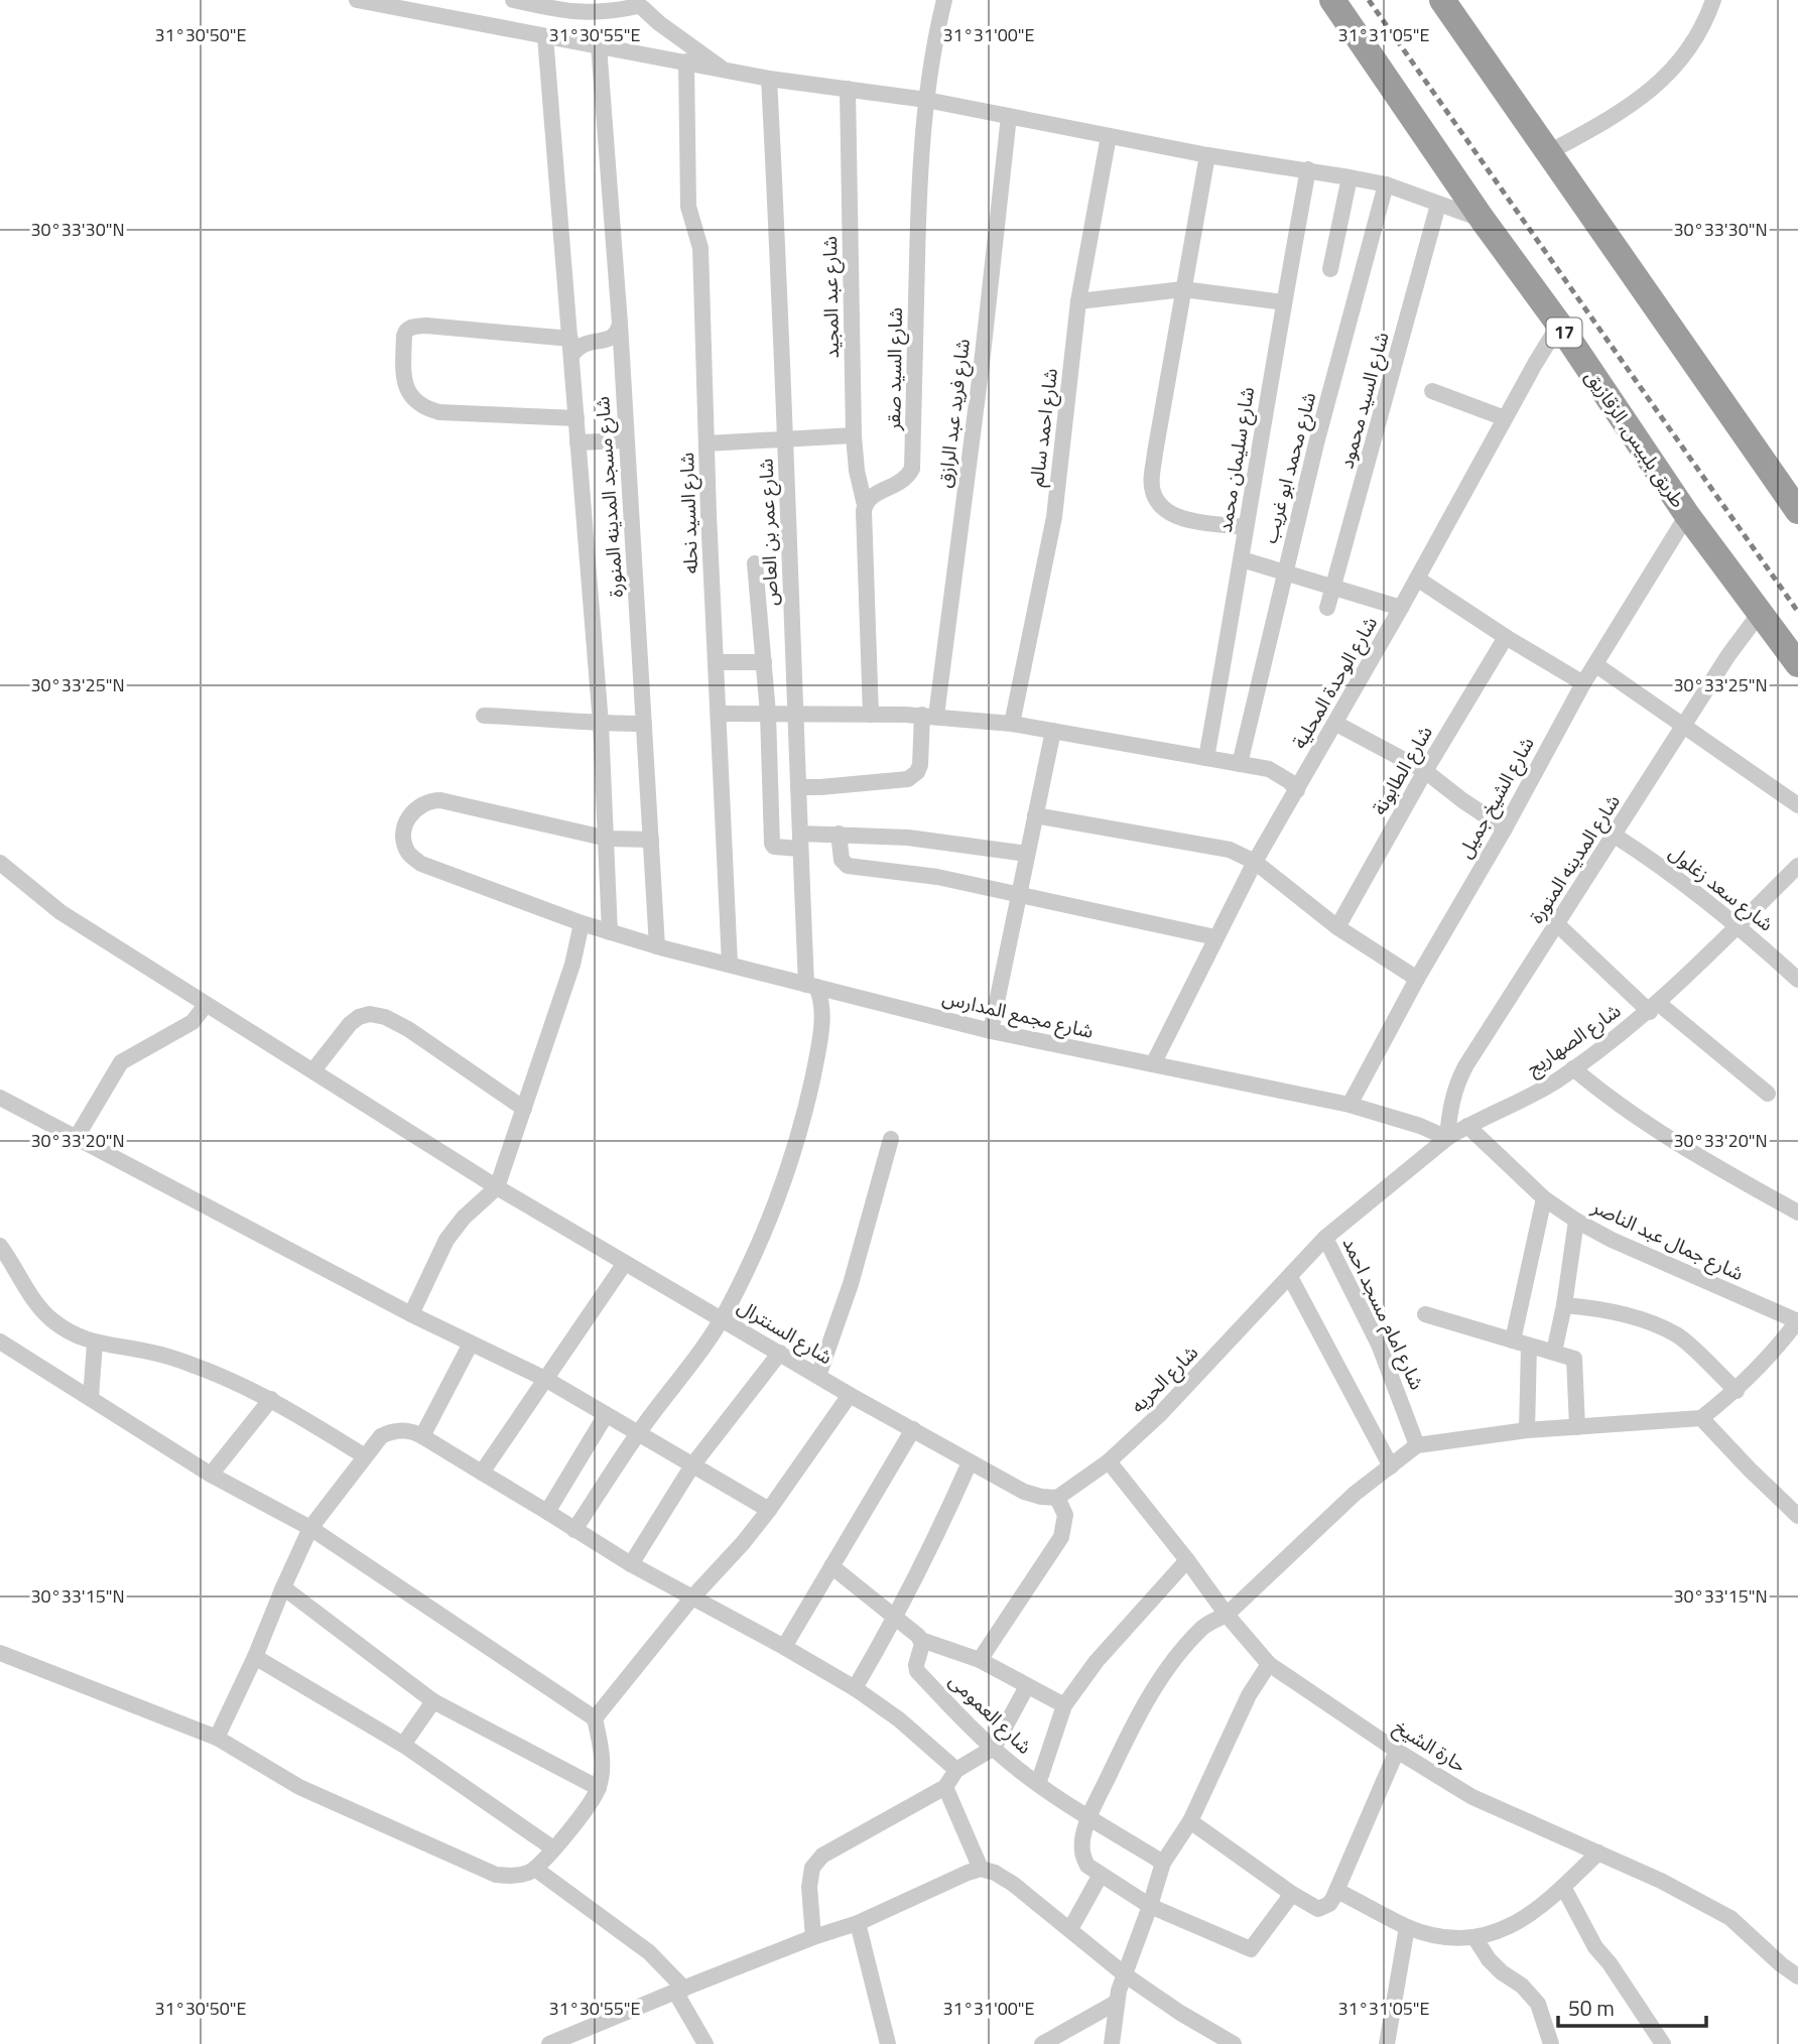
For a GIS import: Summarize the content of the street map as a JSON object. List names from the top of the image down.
{
  "streets": {
    "highway": ["17", "طريق بلبيس, الزقازيق"],
    "street": [
      "شارع عبد المجيد",
      "شارع السيد صقر",
      "شارع السيد محمود",
      "شارع فريد عبد الرازق",
      "شارع احمد سالم",
      "شارع سليمان محمد",
      "شارع محمد ابو غريب",
      "شارع مسجد المدينه المنورة",
      "شارع السيد نحله",
      "شارع عمر بن العاص",
      "شارع الوحدة المحلية",
      "شارع الطابونة",
      "شارع الشيخ جميل",
      "شارع المدينه المنورة",
      "شارع سعد زغلول",
      "شارع مجمع المدارس",
      "شارع الصهاريج",
      "شارع جمال عبد الناصر",
      "شارع امام مسجد احمد",
      "شارع السنترال",
      "شارع الحريه",
      "شارع العمومى",
      "حارة الشيخ"
    ]
  },
  "crossings": [
    ["شارع عبد المجيد", "شارع السيد صقر"],
    ["شارع فريد عبد الرازق", "شارع عمر بن العاص"],
    ["طريق بلبيس, الزقازيق", "شارع الوحدة المحلية"],
    ["طريق بلبيس, الزقازيق", "شارع الشيخ جميل"],
    ["طريق بلبيس, الزقازيق", "شارع المدينه المنورة"],
    ["شارع مسجد المدينه المنورة", "شارع مجمع المدارس"],
    ["شارع السيد نحله", "شارع مجمع المدارس"],
    ["شارع عمر بن العاص", "شارع مجمع المدارس"],
    ["شارع عمر بن العاص", "شارع السنترال"],
    ["شارع الوحدة المحلية", "شارع مجمع المدارس"],
    ["شارع الشيخ جميل", "شارع مجمع المدارس"],
    ["شارع المدينه المنورة", "شارع سعد زغلول"],
    ["شارع المدينه المنورة", "شارع مجمع المدارس"],
    ["شارع المدينه المنورة", "شارع الصهاريج"],
    ["شارع سعد زغلول", "شارع الصهاريج"],
    ["شارع مجمع المدارس", "شارع الصهاريج"],
    ["شارع الصهاريج", "شارع جمال عبد الناصر"],
    ["شارع الصهاريج", "شارع امام مسجد احمد"],
    ["شارع الصهاريج", "شارع الحريه"],
    ["شارع السنترال", "شارع الحريه"],
    ["شارع الحريه", "حارة الشيخ"]
  ],
  "scale_bar": "50 m",
  "coordinates": [
    "31°30'50\"E",
    "31°30'55\"E",
    "31°31'00\"E",
    "31°31'05\"E",
    "30°33'30\"N",
    "30°33'25\"N",
    "30°33'20\"N",
    "30°33'15\"N"
  ]
}
